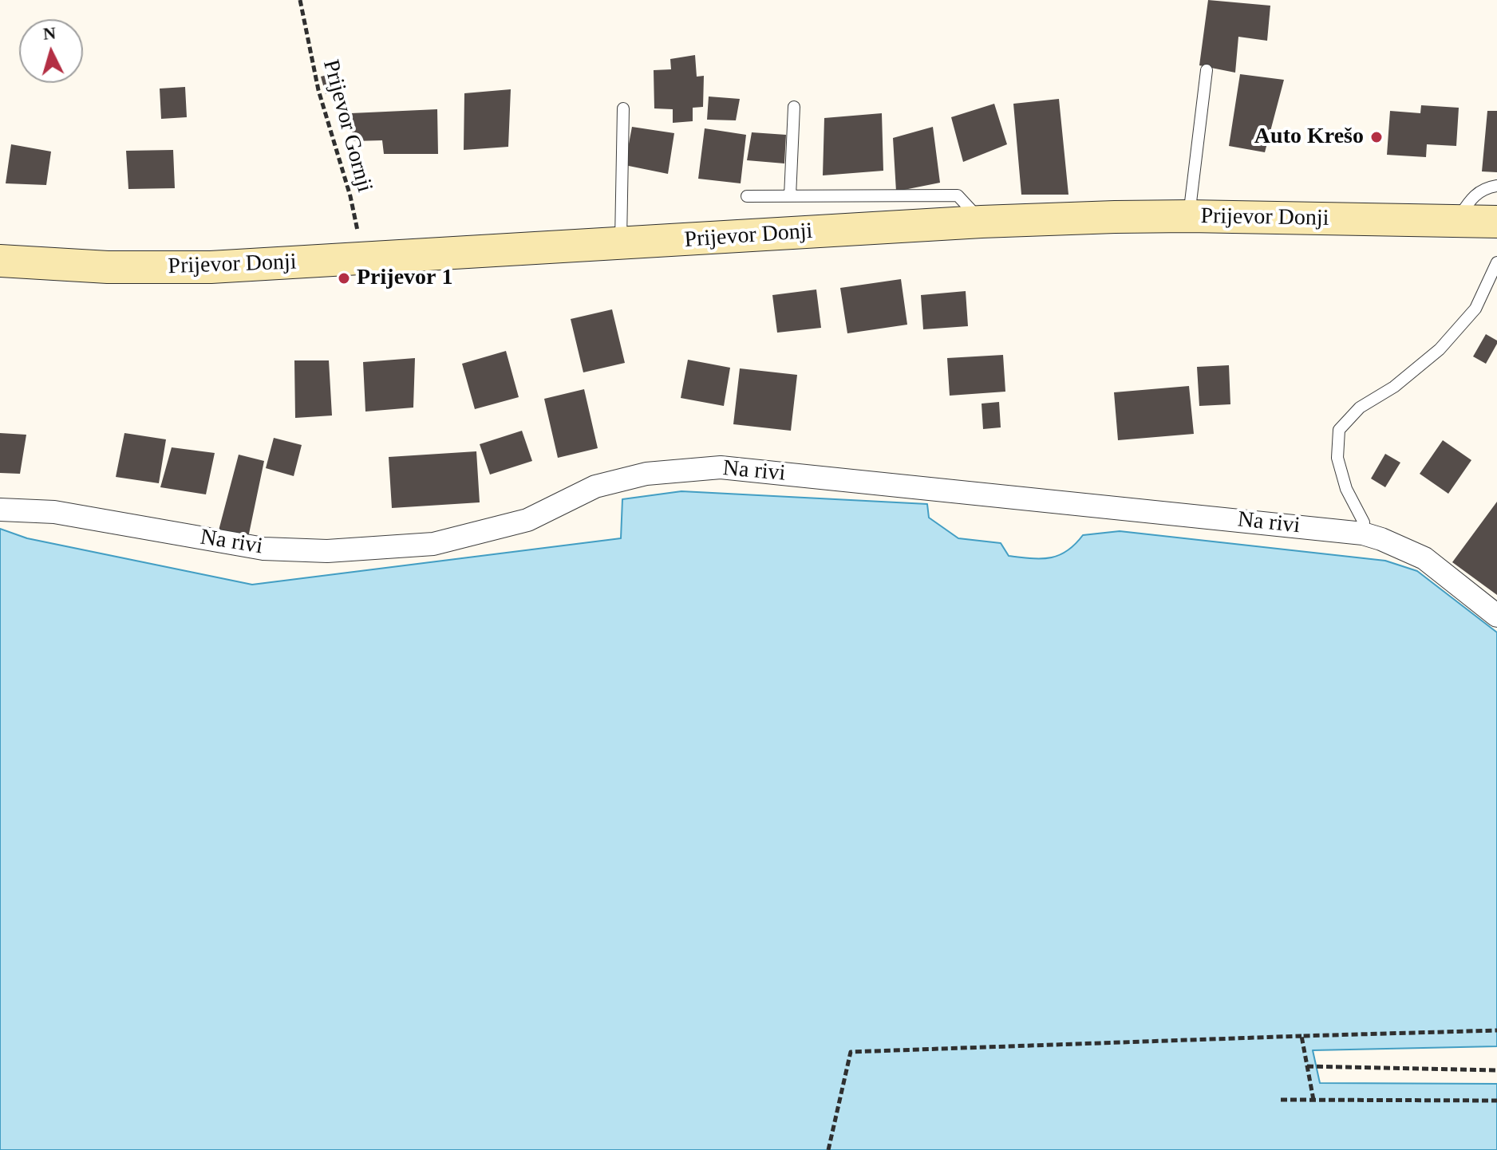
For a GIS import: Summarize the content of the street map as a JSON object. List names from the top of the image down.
{
  "streets": {
    "main road": ["Prijevor Donji"],
    "street": ["Na rivi"],
    "path": ["Prijevor Gornji"]
  },
  "crossings": [
    ["Prijevor Gornji", "Prijevor Donji"]
  ],
  "places": ["Auto Krešo", "Prijevor 1"],
  "north": "top"
}
